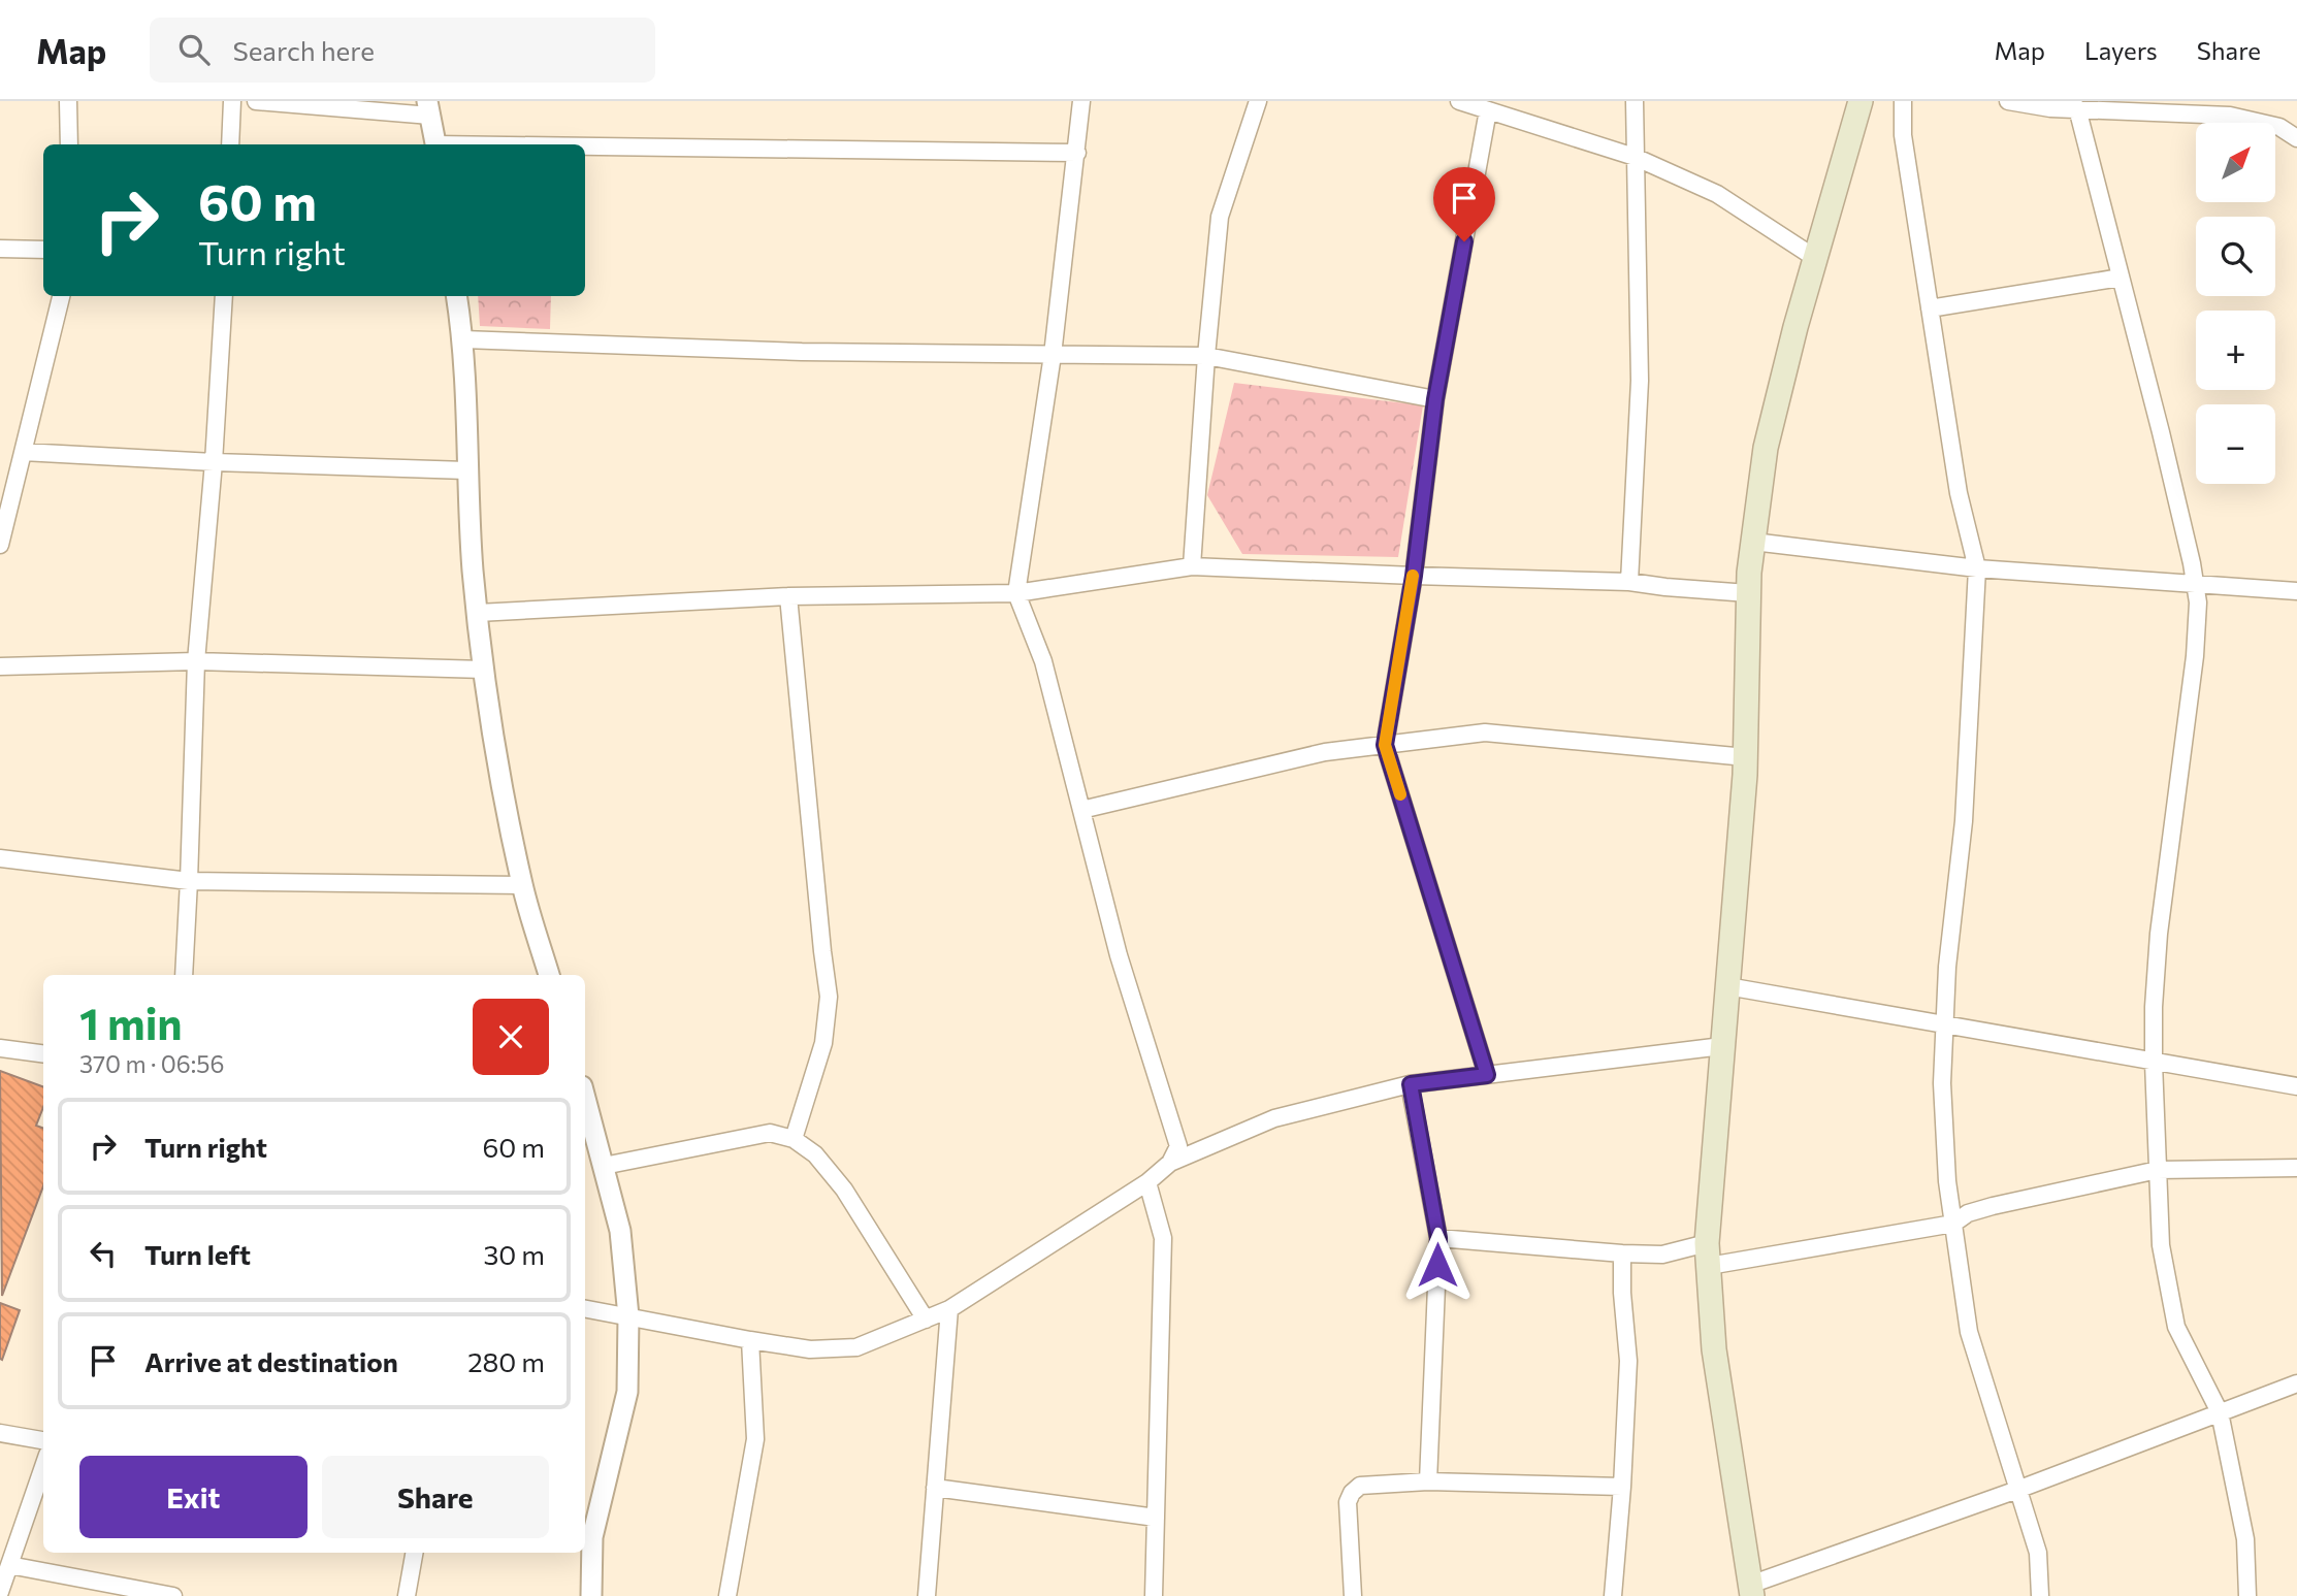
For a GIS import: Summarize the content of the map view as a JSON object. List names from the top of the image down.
{
  "north": "top right",
  "page": {
    "header": "Map",
    "search": "Search here",
    "nav": ["Map", "Layers", "Share"],
    "map_buttons": ["+", "−"],
    "turn": ["60 m", "Turn right"],
    "heading": ["1 min", "370 m · 06:56"],
    "list": [
      {
        "name": "Turn right",
        "value": "60 m"
      },
      {
        "name": "Turn left",
        "value": "30 m"
      },
      {
        "name": "Arrive at destination",
        "value": "280 m"
      }
    ],
    "buttons": ["Exit", "Share"]
  }
}
